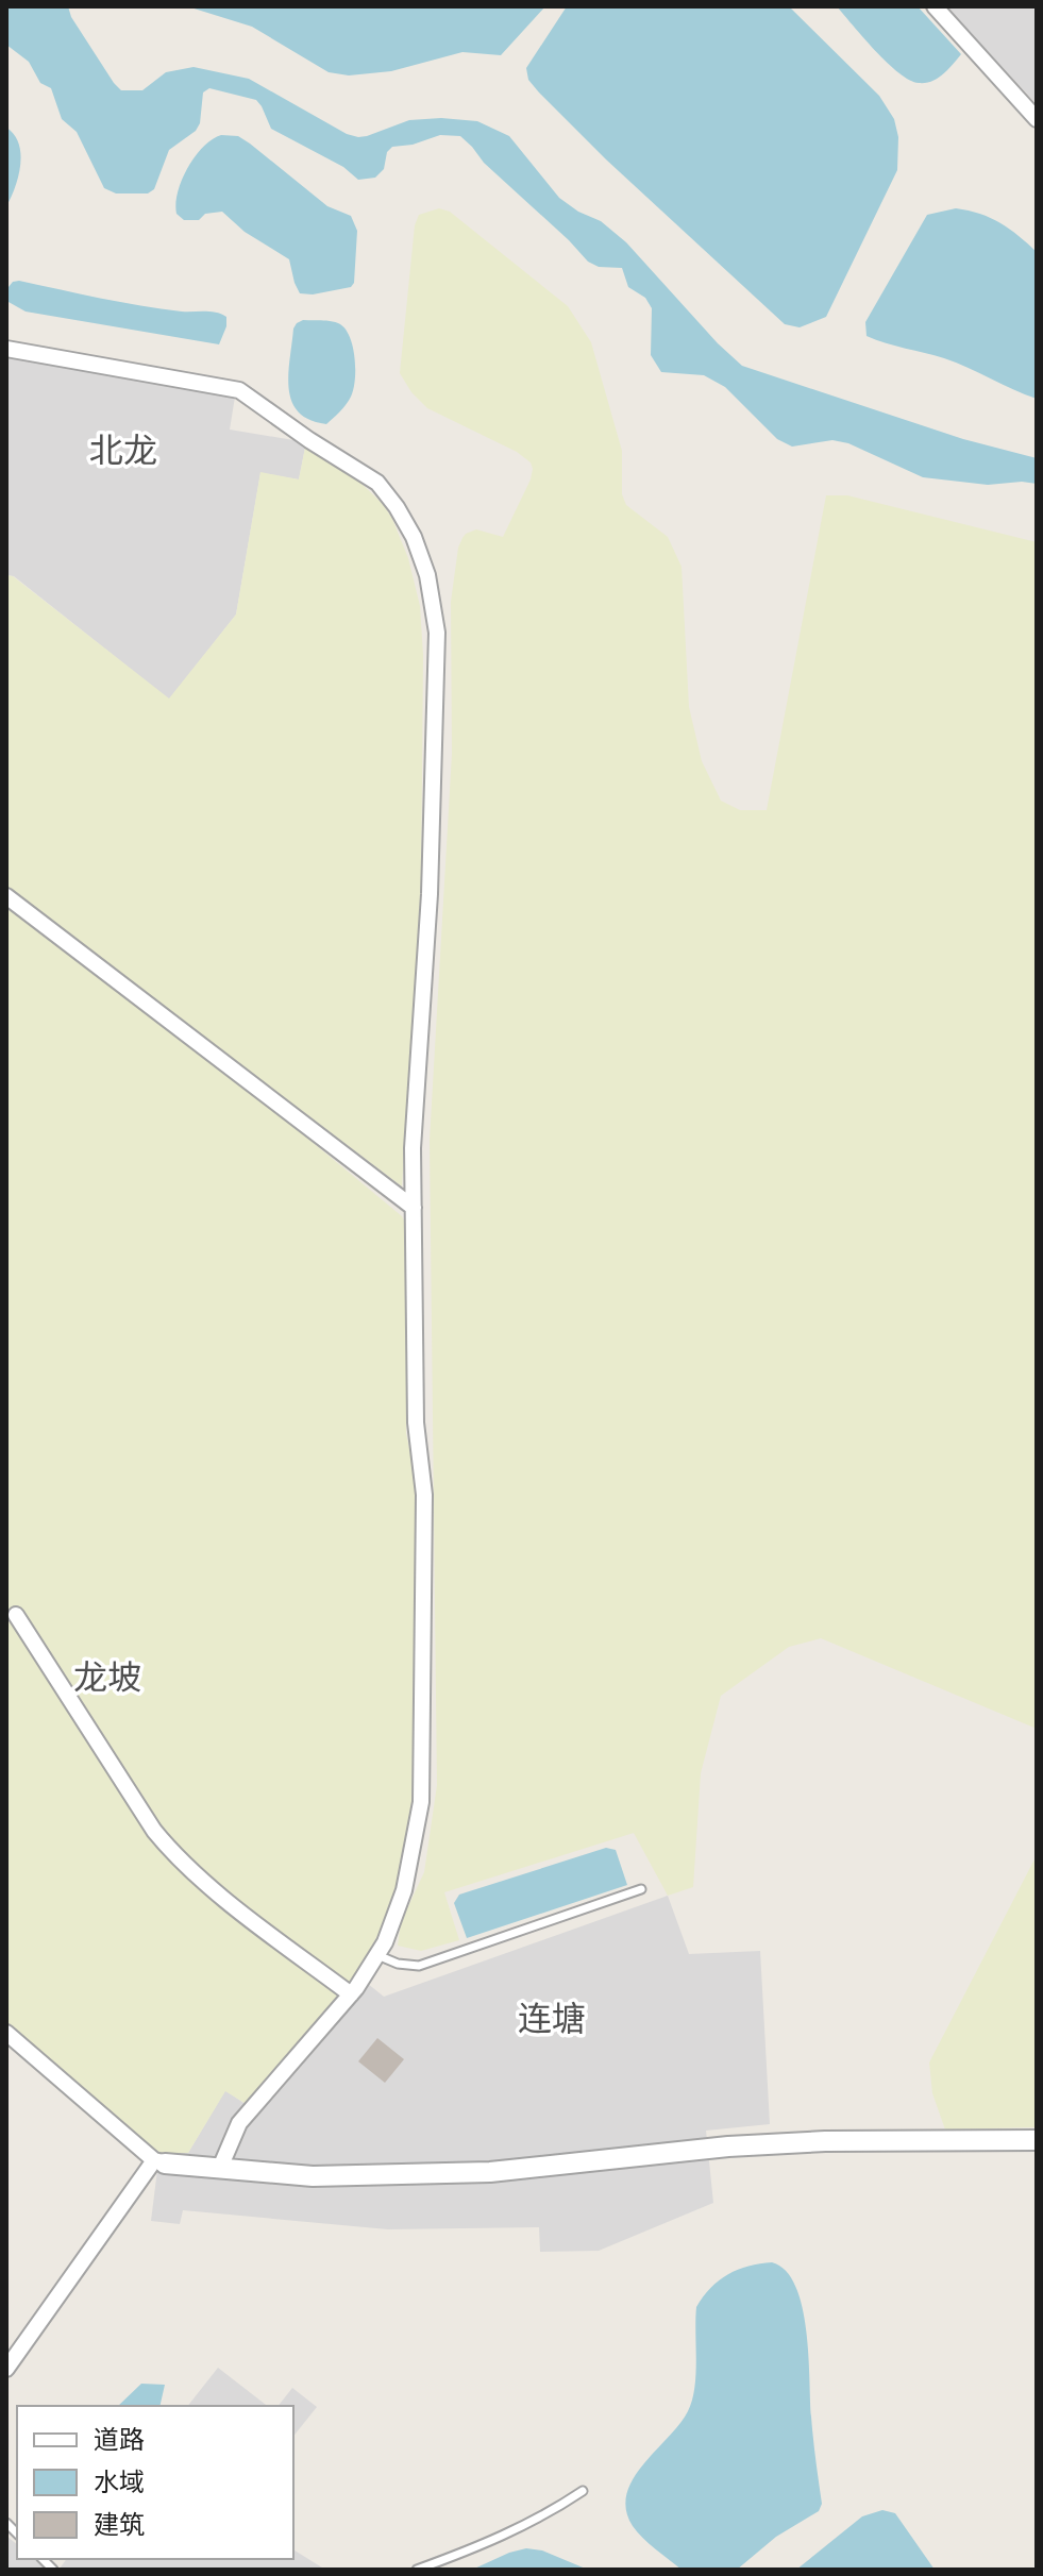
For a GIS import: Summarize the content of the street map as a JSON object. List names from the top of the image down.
{
  "districts": ["北龙", "龙坡", "连塘"],
  "legend": ["道路", "水域", "建筑"]
}
